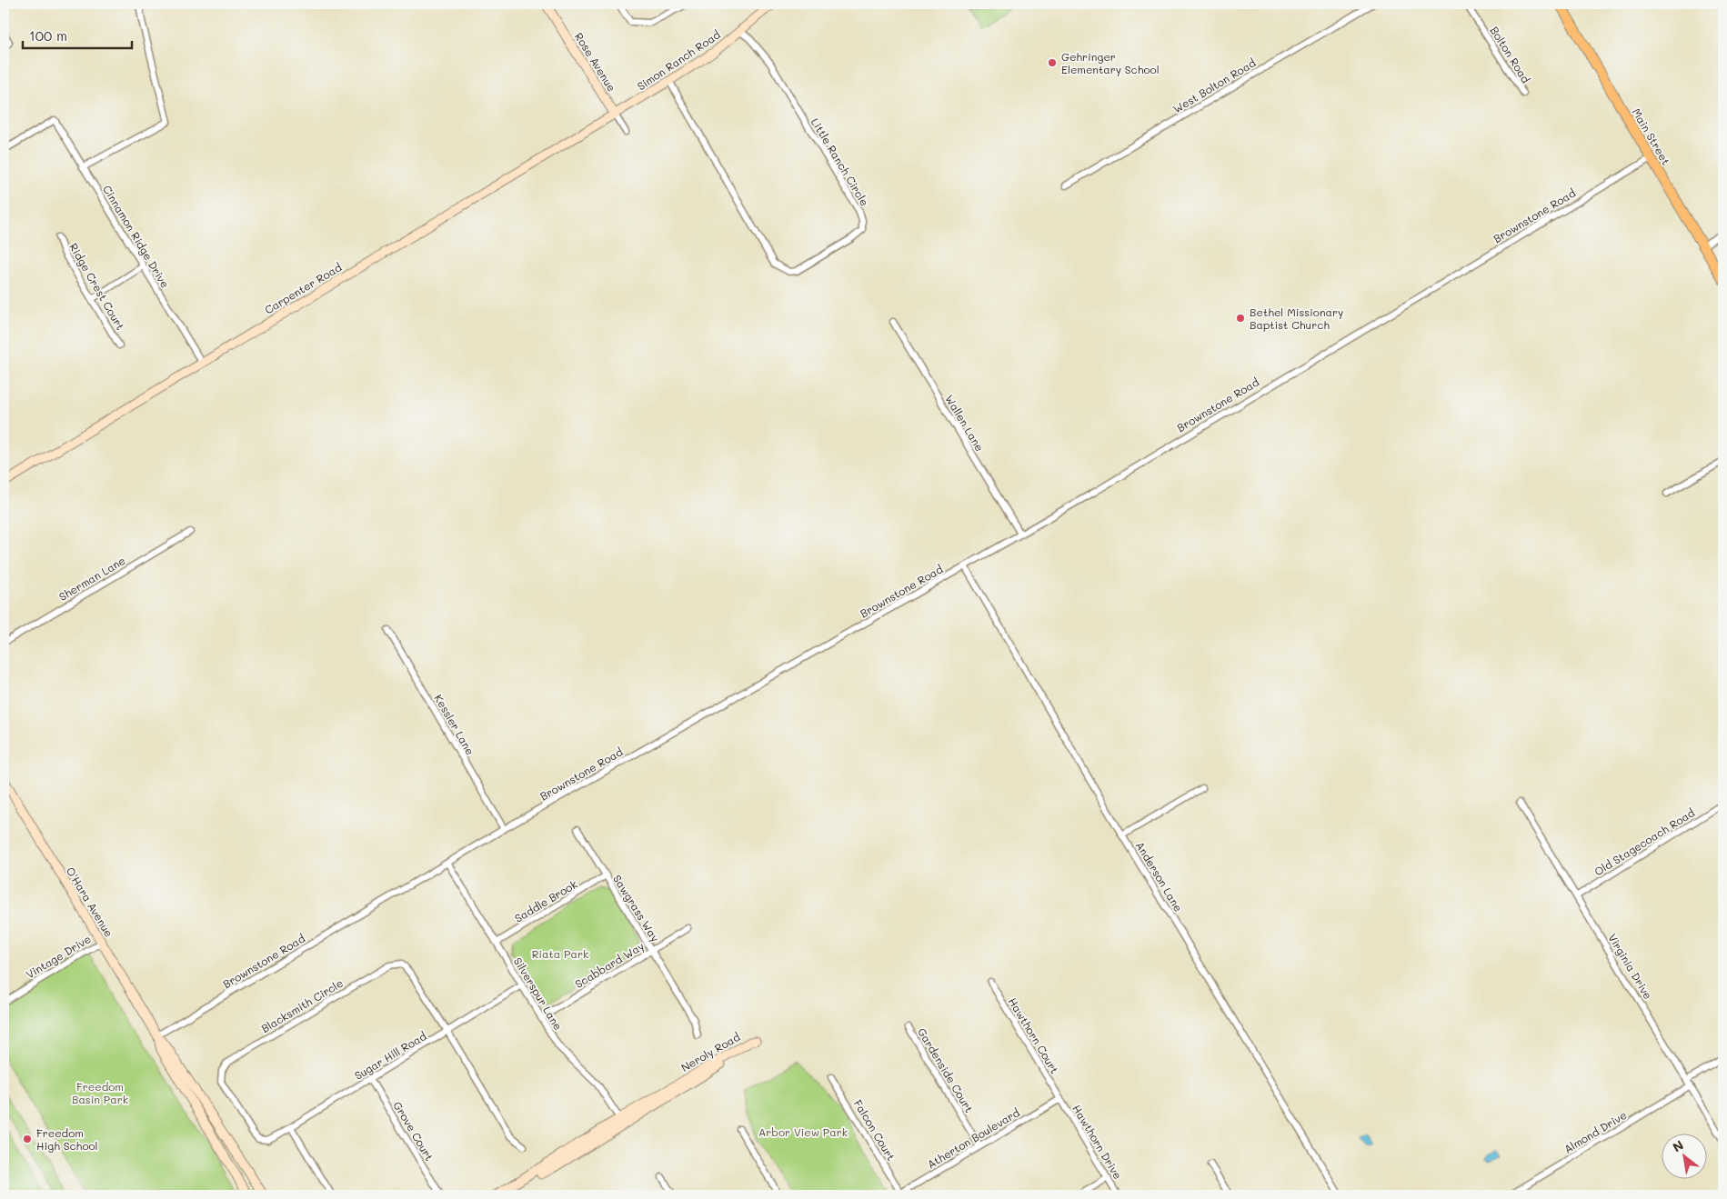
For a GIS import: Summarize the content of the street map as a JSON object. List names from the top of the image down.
{
  "streets": {
    "main road": ["Main Street"],
    "street": [
      "Bolton Road",
      "Simon Ranch Road",
      "Rose Avenue",
      "West Bolton Road",
      "Little Ranch Circle",
      "Brownstone Road",
      "Cinnamon Ridge Drive",
      "Ridge Crest Court",
      "Carpenter Road",
      "Wallen Lane",
      "Sherman Lane",
      "Kessler Lane",
      "Old Stagecoach Road",
      "Anderson Lane",
      "Saddle Brook",
      "O'Hara Avenue",
      "Sawgrass Way",
      "Vintage Drive",
      "Scabbard Way",
      "Virginia Drive",
      "Silverspur Lane",
      "Blacksmith Circle",
      "Hawthorn Court",
      "Neroly Road",
      "Sugar Hill Road",
      "Gardenside Court",
      "Falcon Court",
      "Grove Court",
      "Almond Drive",
      "Atherton Boulevard",
      "Hawthorn Drive"
    ]
  },
  "crossings": [
    ["Simon Ranch Road", "Rose Avenue"],
    ["Simon Ranch Road", "Little Ranch Circle"],
    ["Simon Ranch Road", "Carpenter Road"],
    ["Rose Avenue", "Carpenter Road"],
    ["Main Street", "Brownstone Road"],
    ["Brownstone Road", "Wallen Lane"],
    ["Brownstone Road", "Kessler Lane"],
    ["Brownstone Road", "Anderson Lane"],
    ["Brownstone Road", "O'Hara Avenue"],
    ["Brownstone Road", "Silverspur Lane"],
    ["Cinnamon Ridge Drive", "Carpenter Road"],
    ["Old Stagecoach Road", "Virginia Drive"],
    ["Saddle Brook", "Sawgrass Way"],
    ["Saddle Brook", "Silverspur Lane"],
    ["O'Hara Avenue", "Vintage Drive"],
    ["Sawgrass Way", "Scabbard Way"],
    ["Scabbard Way", "Silverspur Lane"],
    ["Virginia Drive", "Almond Drive"],
    ["Silverspur Lane", "Neroly Road"],
    ["Silverspur Lane", "Sugar Hill Road"],
    ["Blacksmith Circle", "Sugar Hill Road"],
    ["Hawthorn Court", "Atherton Boulevard"],
    ["Hawthorn Court", "Hawthorn Drive"],
    ["Sugar Hill Road", "Grove Court"],
    ["Gardenside Court", "Atherton Boulevard"],
    ["Falcon Court", "Atherton Boulevard"],
    ["Atherton Boulevard", "Hawthorn Drive"]
  ],
  "parks": ["Riata Park", "Freedom Basin Park", "Arbor View Park"],
  "places": ["Gehringer Elementary School", "Bethel Missionary Baptist Church", "Freedom High School"],
  "scale_bar": "100 m",
  "north": "top left"
}
